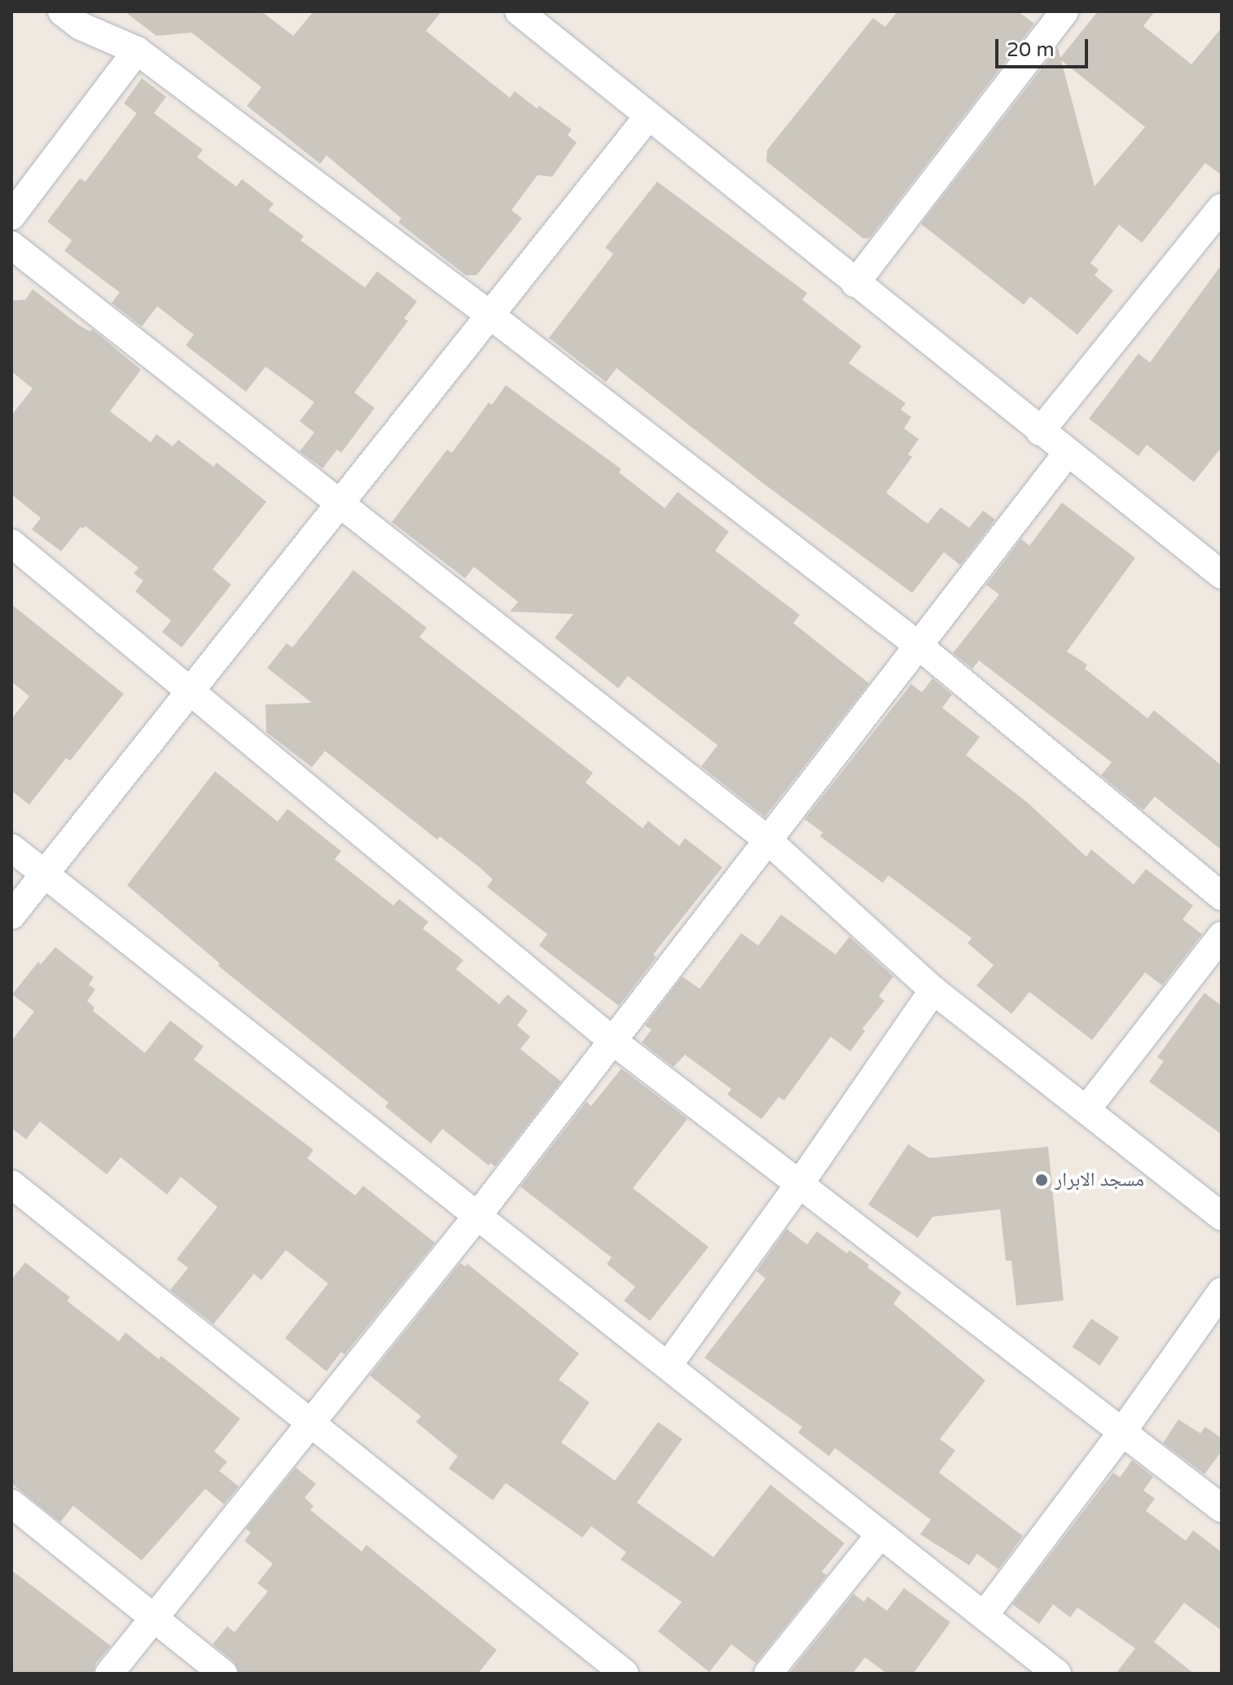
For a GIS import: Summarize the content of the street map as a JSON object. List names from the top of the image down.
{
  "places": ["مسجد الابرار"],
  "scale_bar": "20 m"
}
